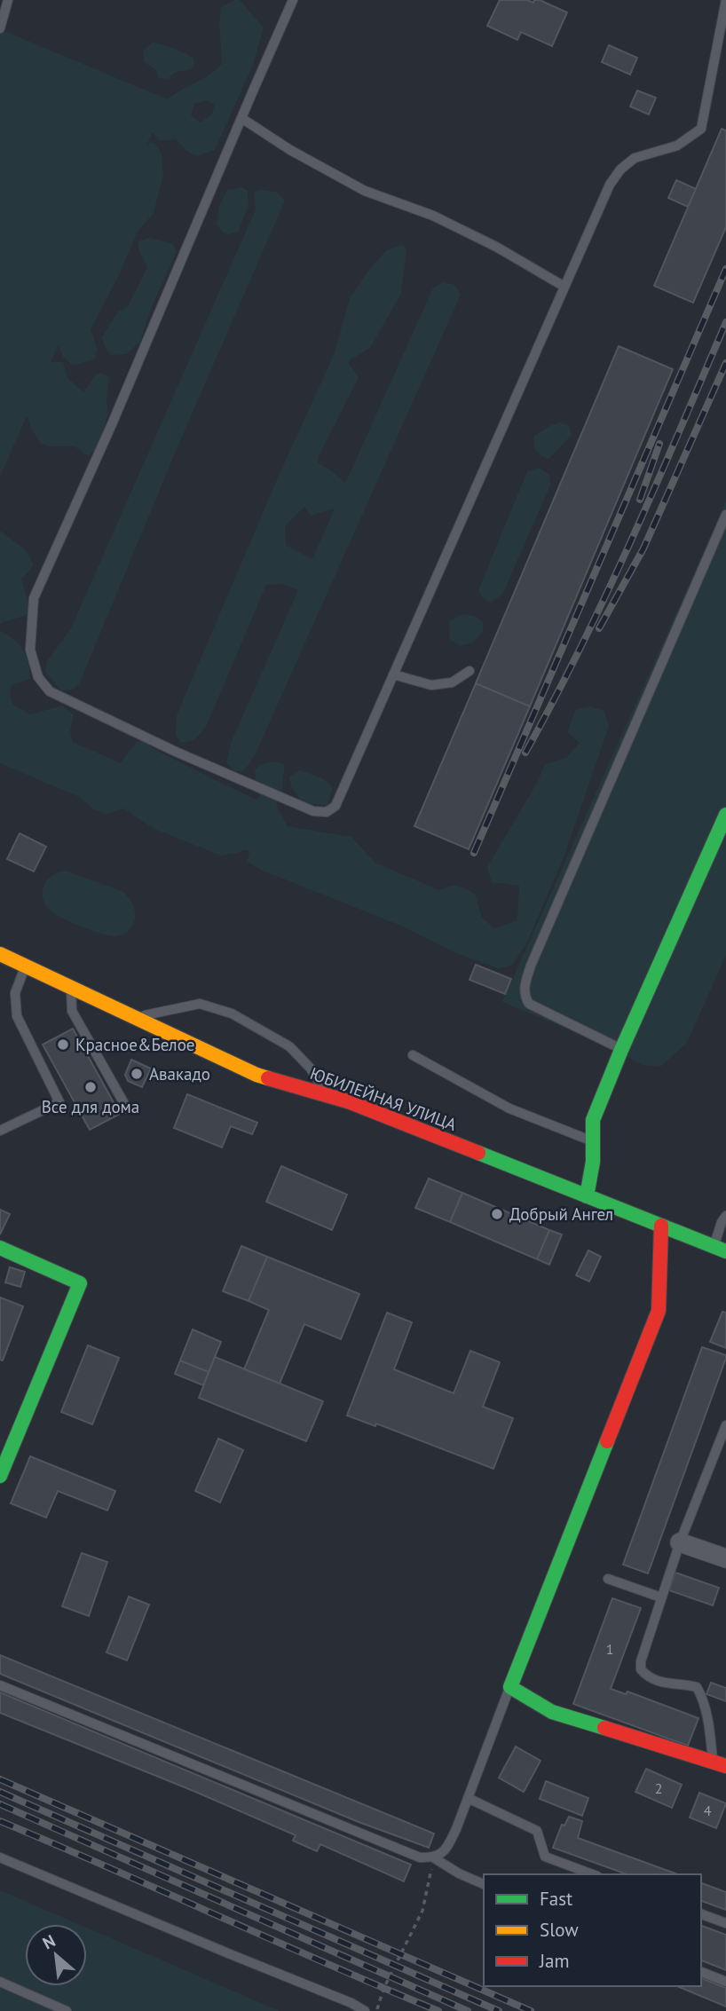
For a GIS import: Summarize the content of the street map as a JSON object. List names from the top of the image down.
{
  "streets": {
    "street": ["ЮБИЛЕЙНАЯ УЛИЦА"]
  },
  "places": [
    "Красное&Белое",
    "Авакадо",
    "Все для дома",
    "Добрый Ангел"
  ],
  "house_numbers": ["1", "2", "4"],
  "legend": ["Fast", "Slow", "Jam"],
  "north": "top left"
}
